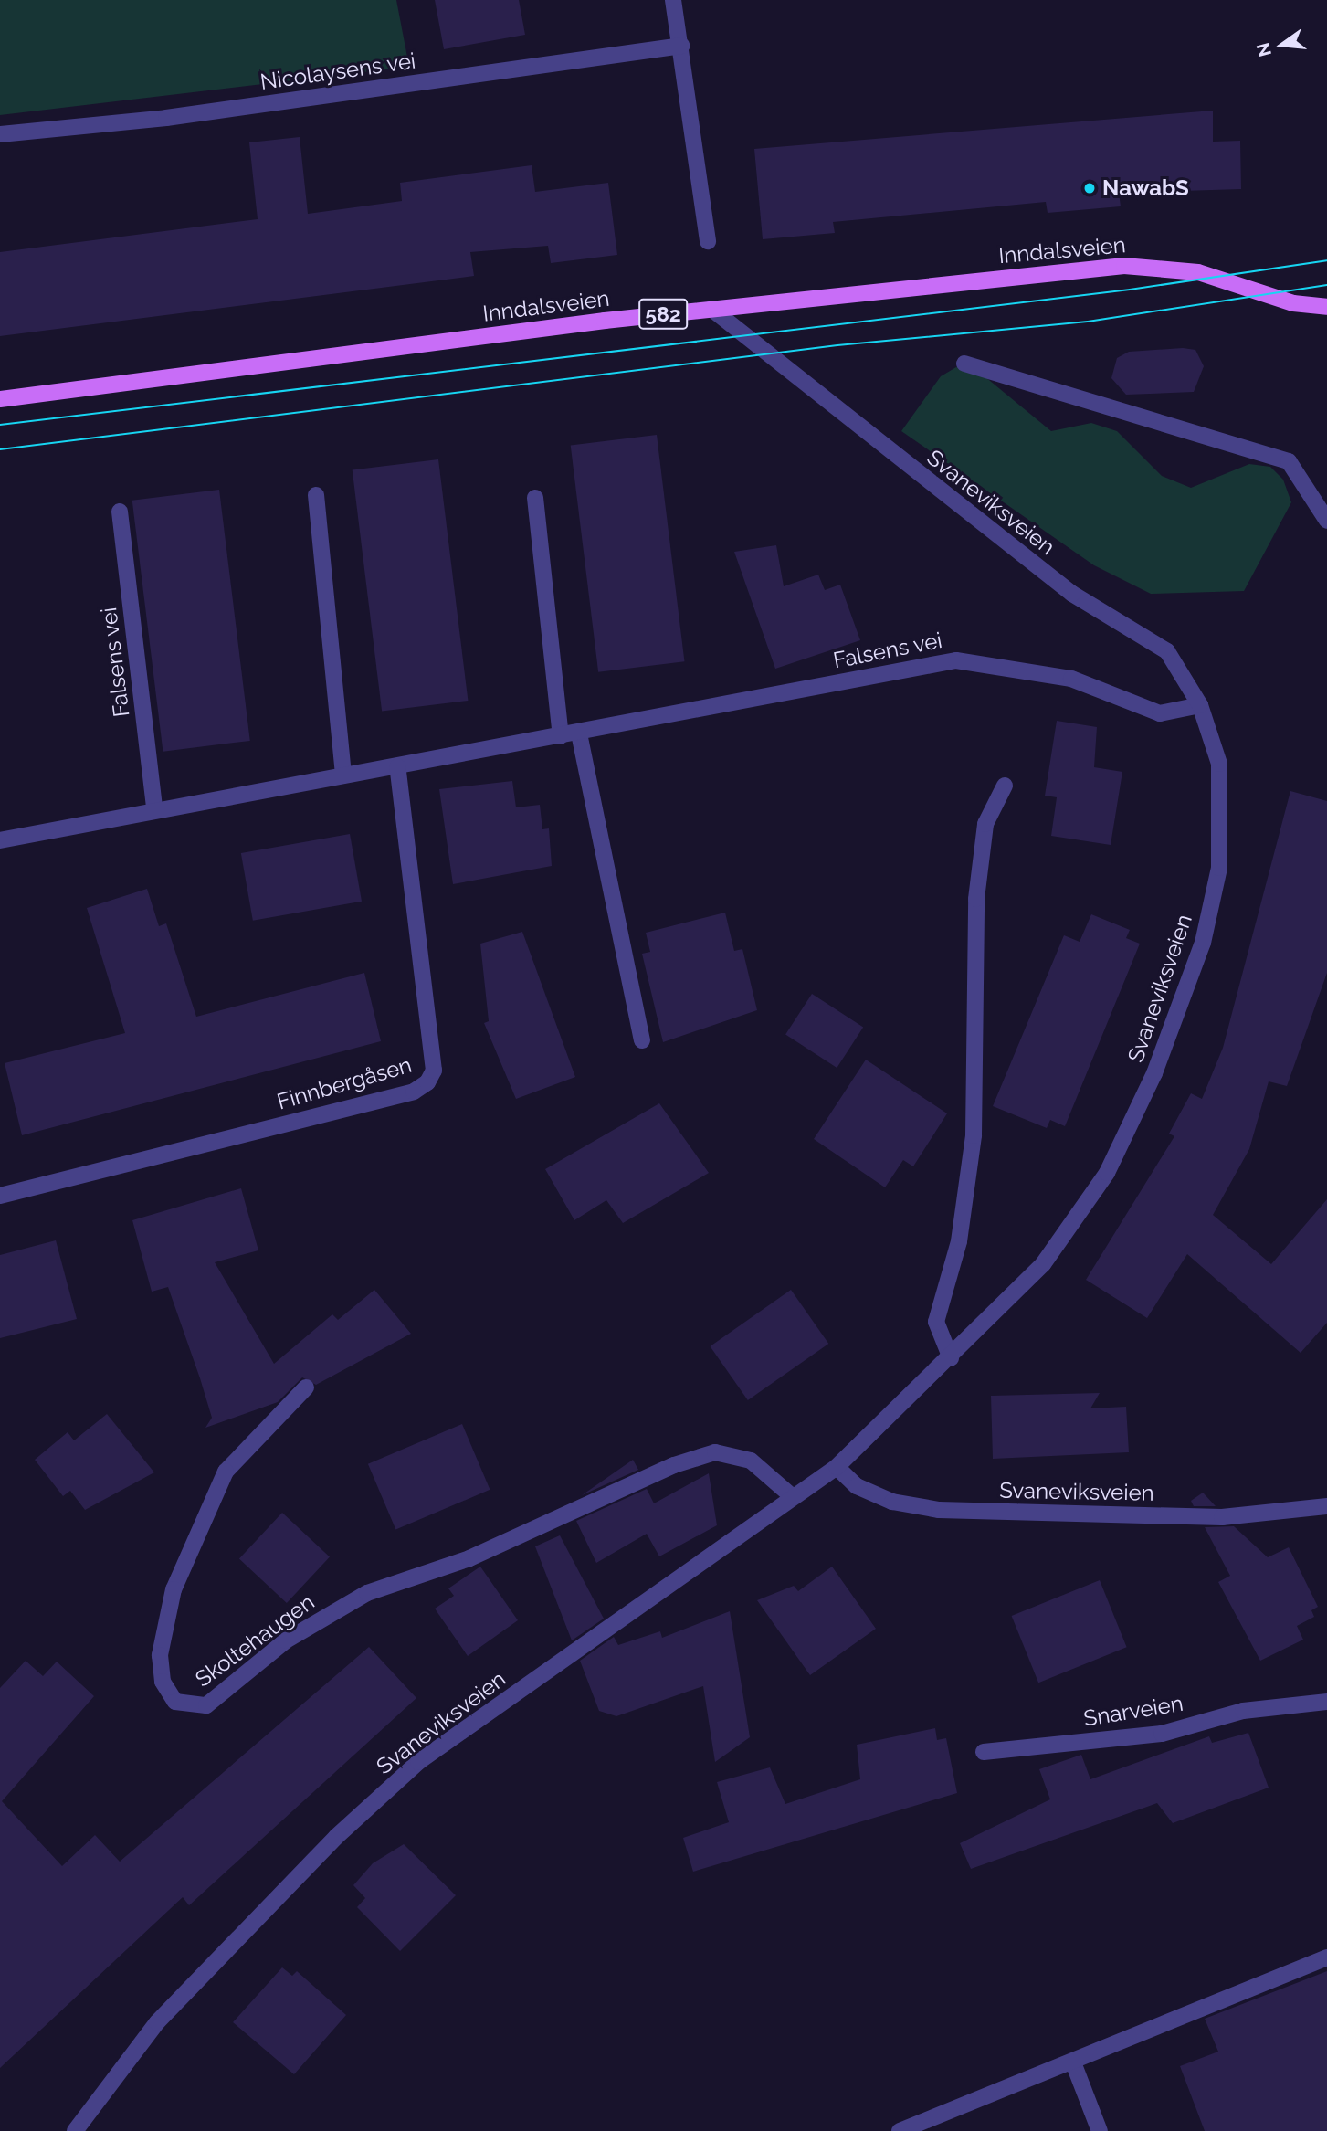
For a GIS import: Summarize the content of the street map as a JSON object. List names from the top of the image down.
{
  "streets": {
    "main road": ["Inndalsveien", "582"],
    "street": [
      "Nicolaysens vei",
      "Svaneviksveien",
      "Falsens vei",
      "Finnbergåsen",
      "Skoltehaugen",
      "Snarveien"
    ]
  },
  "crossings": [
    ["Inndalsveien", "Svaneviksveien"],
    ["Svaneviksveien", "Falsens vei"],
    ["Svaneviksveien", "Skoltehaugen"],
    ["Falsens vei", "Finnbergåsen"]
  ],
  "places": ["NawabS"],
  "north": "left"
}
